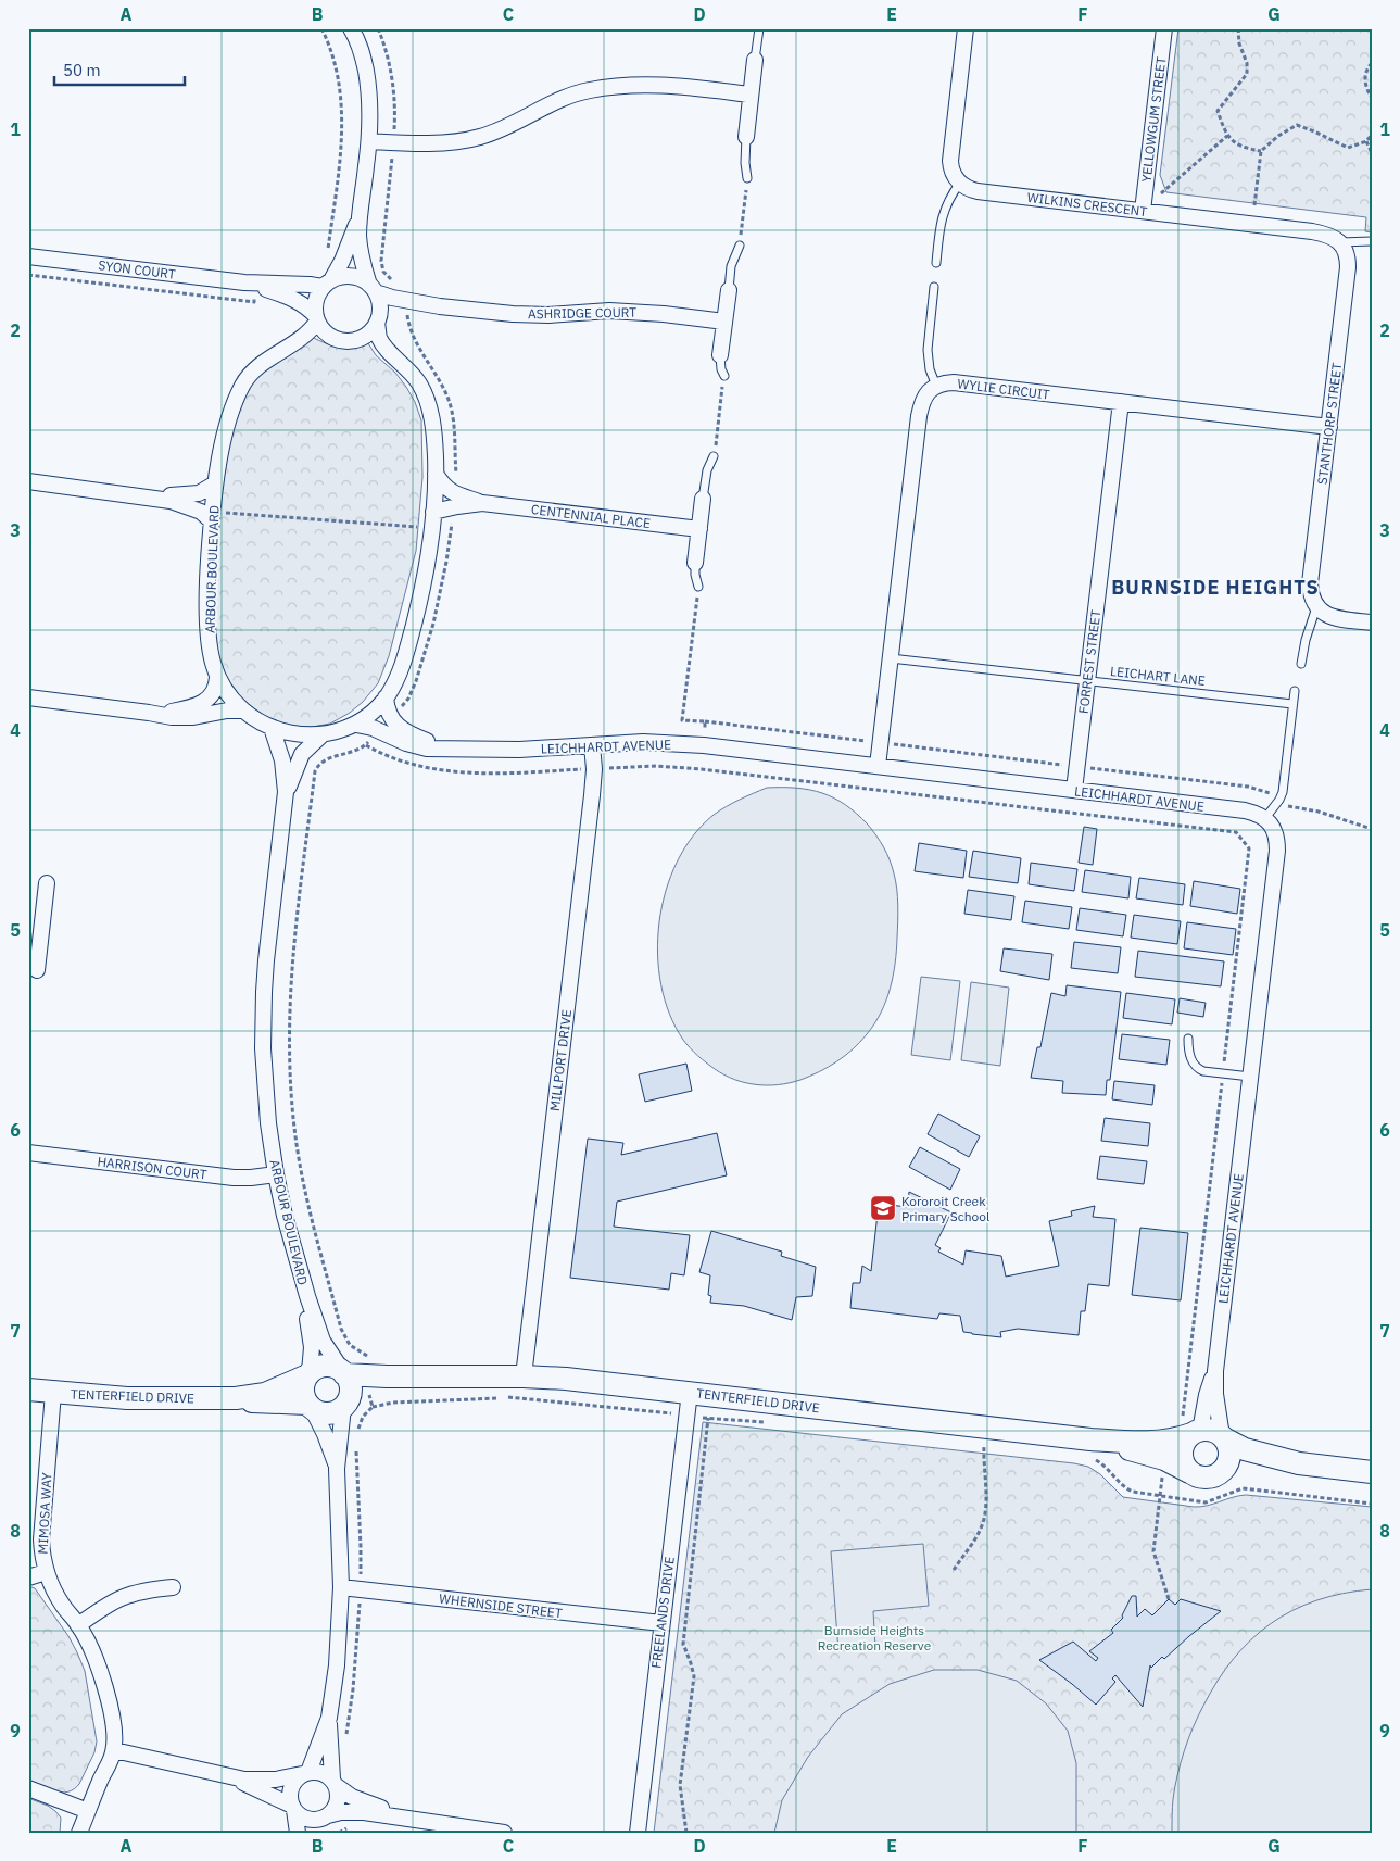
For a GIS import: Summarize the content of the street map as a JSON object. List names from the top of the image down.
{
  "streets": {
    "street": [
      "YELLOWGUM STREET",
      "WILKINS CRESCENT",
      "SYON COURT",
      "ASHRIDGE COURT",
      "WYLIE CIRCUIT",
      "STANTHORP STREET",
      "CENTENNIAL PLACE",
      "ARBOUR BOULEVARD",
      "FORREST STREET",
      "LEICHHARDT AVENUE",
      "MILLPORT DRIVE",
      "HARRISON COURT",
      "TENTERFIELD DRIVE",
      "MIMOSA WAY",
      "WHERNSIDE STREET",
      "FREELANDS DRIVE"
    ],
    "lane": ["LEICHART LANE"]
  },
  "crossings": [
    ["YELLOWGUM STREET", "WILKINS CRESCENT"],
    ["WILKINS CRESCENT", "STANTHORP STREET"],
    ["WYLIE CIRCUIT", "STANTHORP STREET"],
    ["WYLIE CIRCUIT", "FORREST STREET"],
    ["ARBOUR BOULEVARD", "HARRISON COURT"],
    ["FORREST STREET", "LEICHART LANE"],
    ["FORREST STREET", "LEICHHARDT AVENUE"],
    ["LEICHHARDT AVENUE", "MILLPORT DRIVE"],
    ["LEICHHARDT AVENUE", "TENTERFIELD DRIVE"],
    ["MILLPORT DRIVE", "TENTERFIELD DRIVE"],
    ["TENTERFIELD DRIVE", "MIMOSA WAY"],
    ["TENTERFIELD DRIVE", "FREELANDS DRIVE"],
    ["WHERNSIDE STREET", "FREELANDS DRIVE"]
  ],
  "districts": ["BURNSIDE HEIGHTS"],
  "parks": ["Burnside Heights Recreation Reserve"],
  "places": {
    "school or university": ["Kororoit Creek Primary School"]
  },
  "scale_bar": "50 m",
  "grid": {
    "columns": [
      "A",
      "B",
      "C",
      "D",
      "E",
      "F",
      "G"
    ],
    "rows": [
      "1",
      "2",
      "3",
      "4",
      "5",
      "6",
      "7",
      "8",
      "9"
    ]
  }
}
